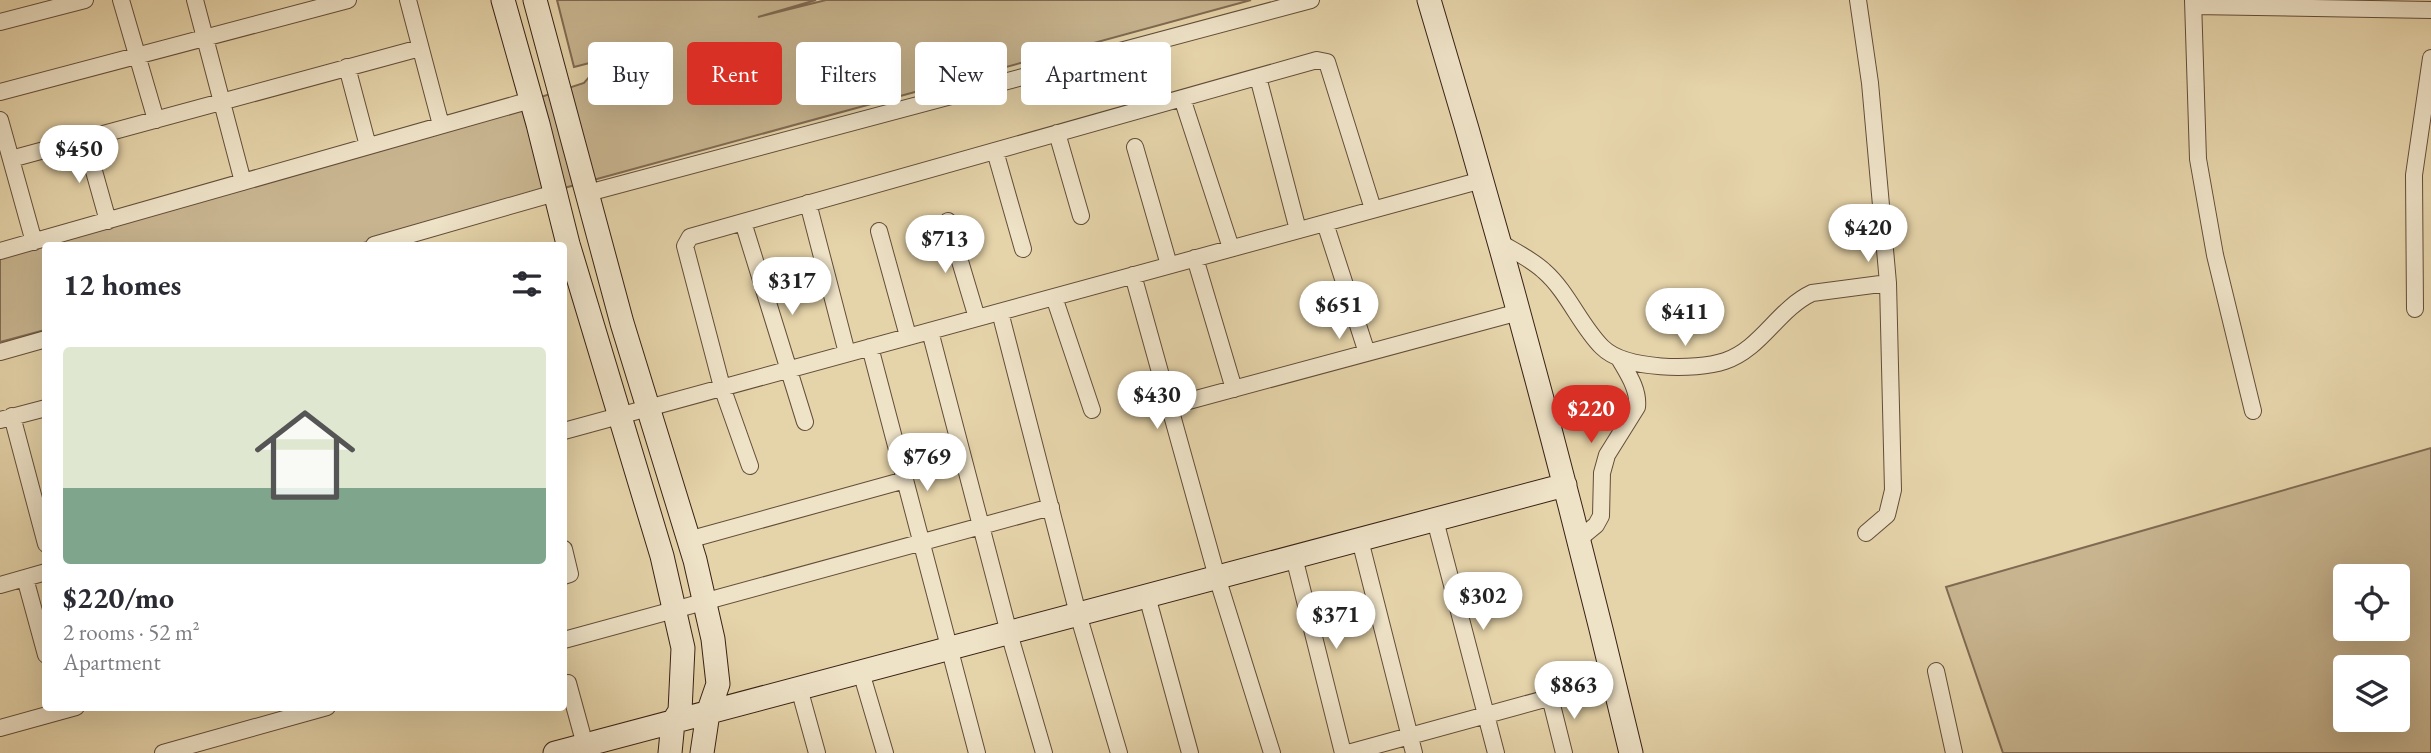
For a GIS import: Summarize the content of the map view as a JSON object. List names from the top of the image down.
{
  "page": {
    "chip": [
      "Buy",
      "Rent",
      "Filters",
      "New",
      "Apartment"
    ],
    "price": [
      "$450",
      "$420",
      "$713",
      "$317",
      "$651",
      "$411",
      "$430",
      "$220",
      "$769",
      "$302",
      "$371",
      "$863"
    ],
    "heading": "12 homes",
    "list": [
      {
        "name": "$220/mo",
        "note": "2 rooms · 52 m² · Apartment"
      }
    ]
  }
}
